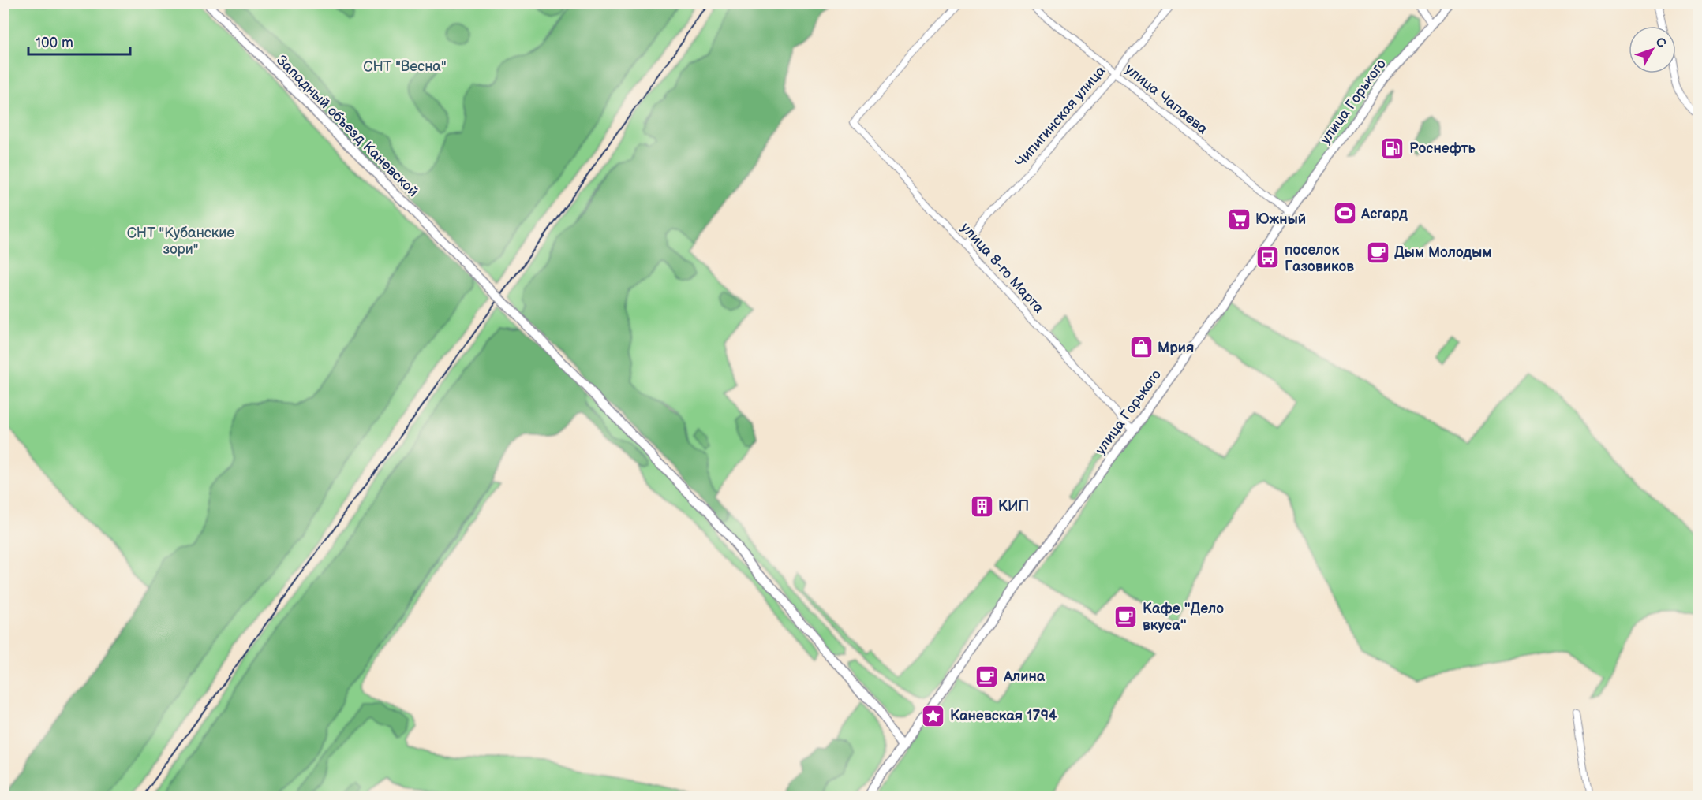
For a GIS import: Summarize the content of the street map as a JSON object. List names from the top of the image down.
{
  "streets": {
    "main road": ["улица Горького", "Западный объезд Каневской"],
    "street": ["улица Чапаева", "Чипигинская улица", "улица 8-го Марта"]
  },
  "crossings": [
    ["улица Чапаева", "улица Горького"],
    ["улица Чапаева", "Чипигинская улица"],
    ["улица Горького", "Западный объезд Каневской"],
    ["улица Горького", "улица 8-го Марта"],
    ["Чипигинская улица", "улица 8-го Марта"]
  ],
  "parks": ["СНТ \"Весна\"", "СНТ \"Кубанские зори\""],
  "places": {
    "fuel station": ["Роснефть"],
    "sports": ["Асгард"],
    "supermarket": ["Южный"],
    "cafe": ["Дым Молодым", "Кафе \"Дело вкуса\"", "Алина"],
    "bus stop": ["поселок Газовиков"],
    "shop": ["Мрия"],
    "building": ["КИП"],
    "place": ["Каневская 1794"]
  },
  "scale_bar": "100 m",
  "north": "top right"
}
